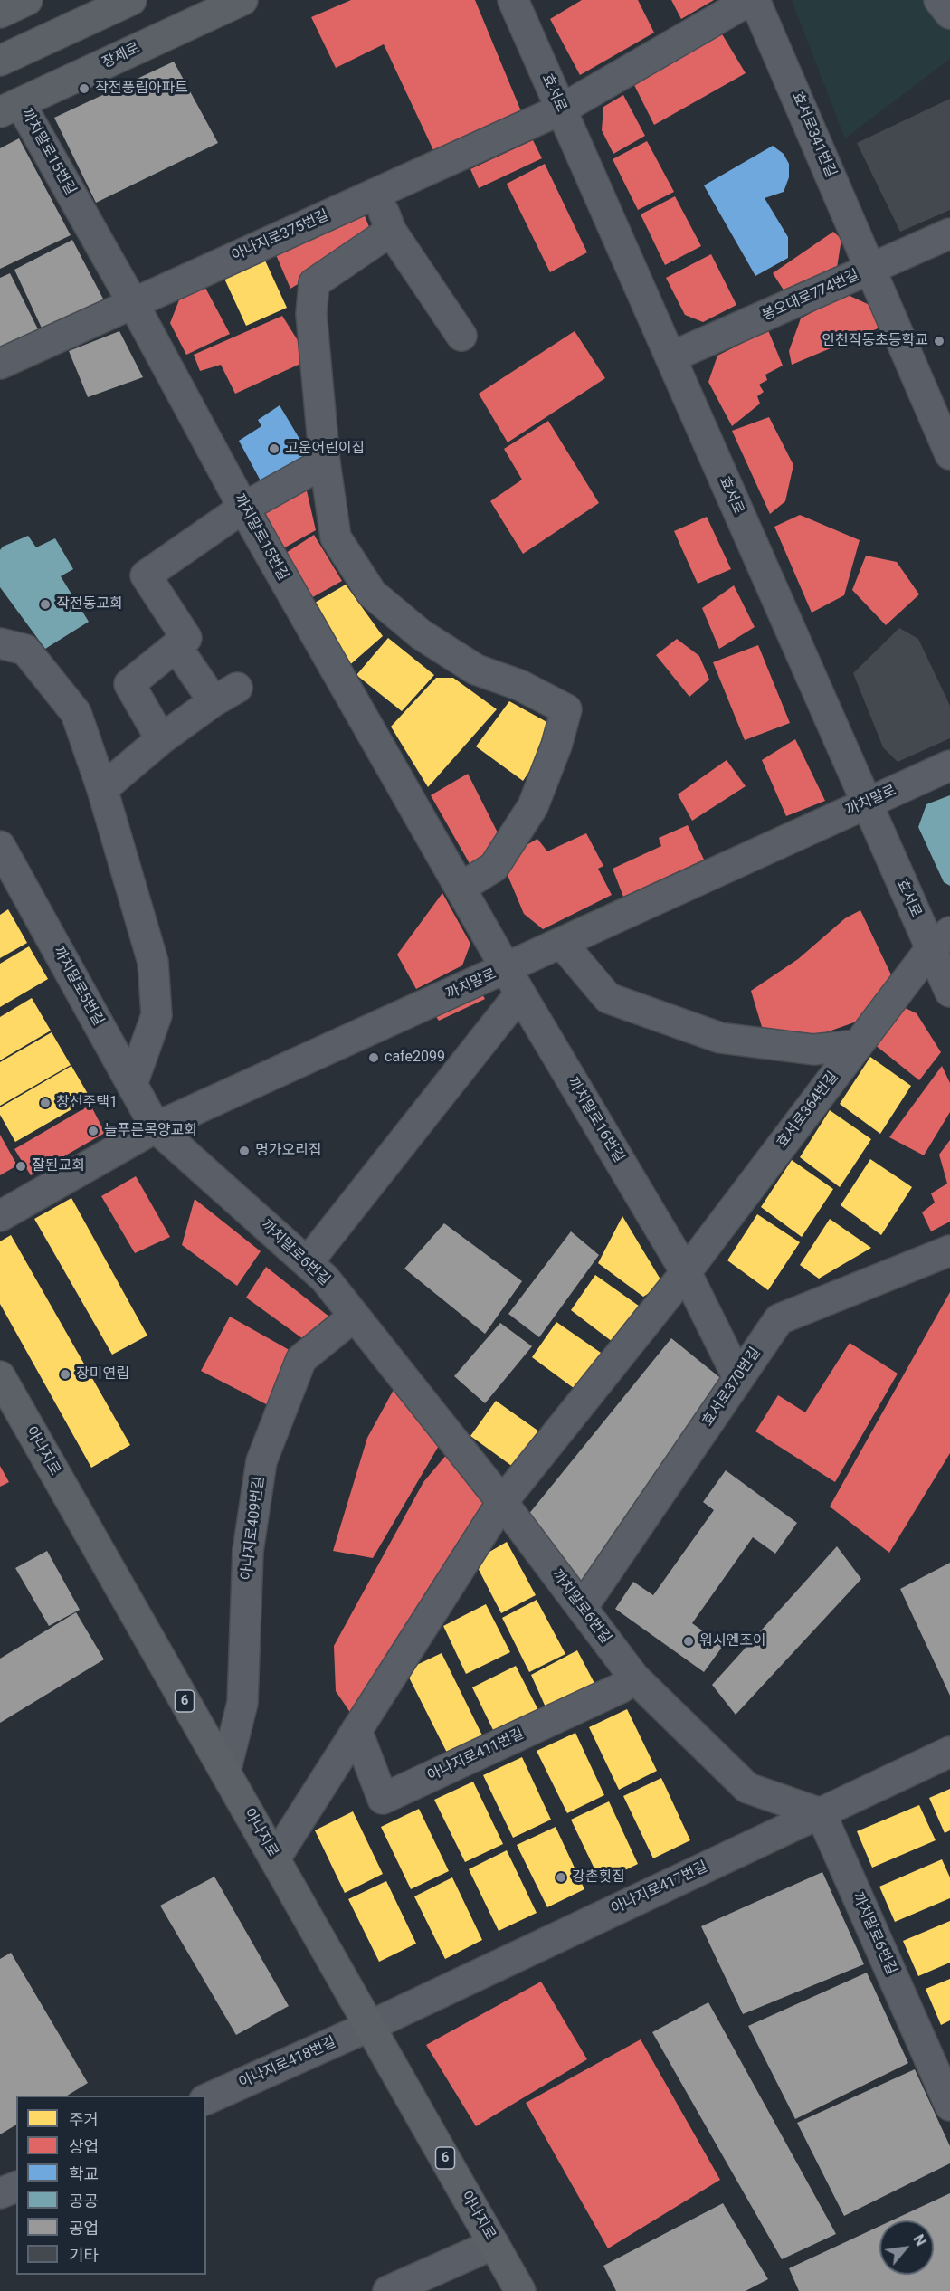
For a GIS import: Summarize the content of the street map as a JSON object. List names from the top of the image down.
{
  "streets": {
    "main road": ["장제로", "아나지로", "6"],
    "street": [
      "효서로",
      "효서로341번길",
      "까치말로15번길",
      "아나지로375번길",
      "봉오대로774번길",
      "까치말로",
      "까치말로5번길",
      "효서로364번길",
      "까치말로16번길",
      "까치말로6번길",
      "효서로370번길",
      "아나지로409번길",
      "아나지로411번길",
      "아나지로417번길",
      "아나지로418번길"
    ]
  },
  "crossings": [
    ["장제로", "까치말로15번길"],
    ["효서로", "아나지로375번길"],
    ["효서로", "봉오대로774번길"],
    ["효서로", "까치말로"],
    ["효서로", "효서로364번길"],
    ["효서로341번길", "봉오대로774번길"],
    ["까치말로15번길", "아나지로375번길"],
    ["까치말로15번길", "까치말로"],
    ["까치말로15번길", "까치말로16번길"],
    ["까치말로", "까치말로5번길"],
    ["까치말로", "까치말로16번길"],
    ["까치말로", "까치말로6번길"],
    ["까치말로5번길", "까치말로6번길"],
    ["효서로364번길", "까치말로16번길"],
    ["효서로364번길", "까치말로6번길"],
    ["까치말로16번길", "효서로370번길"],
    ["까치말로6번길", "효서로370번길"],
    ["까치말로6번길", "아나지로409번길"],
    ["까치말로6번길", "아나지로411번길"],
    ["까치말로6번길", "아나지로417번길"],
    ["아나지로", "아나지로409번길"],
    ["아나지로", "아나지로417번길"],
    ["아나지로", "아나지로418번길"],
    ["아나지로417번길", "아나지로418번길"]
  ],
  "places": [
    "작전풍림아파트",
    "인천작동초등학교",
    "고운어린이집",
    "작전동교회",
    "cafe2099",
    "창선주택1",
    "늘푸른목양교회",
    "명가오리집",
    "잘된교회",
    "장미연립",
    "워시엔조이",
    "강촌횟집"
  ],
  "legend": [
    "주거",
    "상업",
    "학교",
    "공공",
    "공업",
    "기타"
  ],
  "north": "top right"
}
